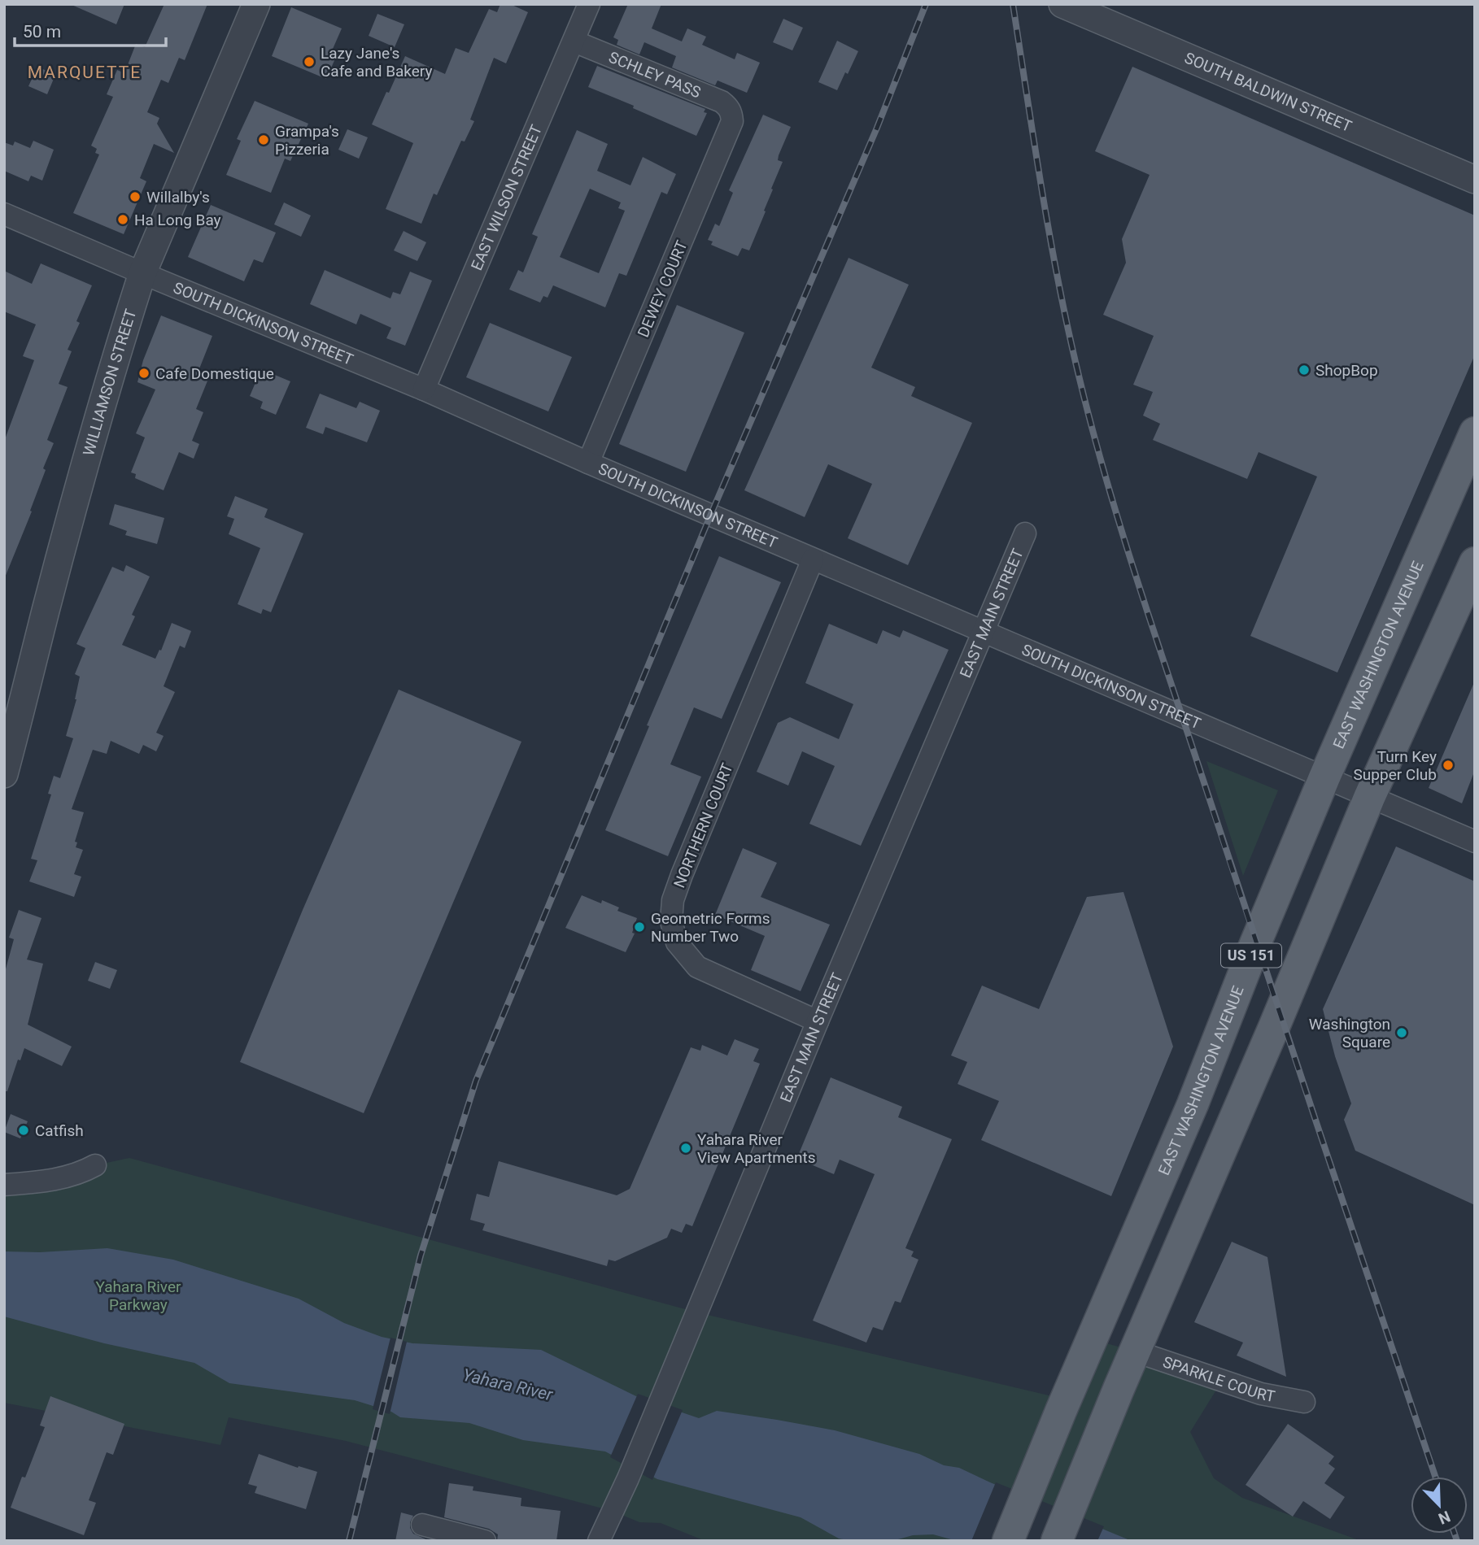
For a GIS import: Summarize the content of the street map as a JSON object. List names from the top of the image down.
{
  "streets": {
    "main road": ["EAST WASHINGTON AVENUE", "US 151"],
    "street": [
      "SCHLEY PASS",
      "SOUTH BALDWIN STREET",
      "EAST WILSON STREET",
      "DEWEY COURT",
      "SOUTH DICKINSON STREET",
      "WILLIAMSON STREET",
      "EAST MAIN STREET",
      "NORTHERN COURT",
      "SPARKLE COURT"
    ]
  },
  "crossings": [
    ["SCHLEY PASS", "EAST WILSON STREET"],
    ["SCHLEY PASS", "DEWEY COURT"],
    ["EAST WILSON STREET", "SOUTH DICKINSON STREET"],
    ["DEWEY COURT", "SOUTH DICKINSON STREET"],
    ["SOUTH DICKINSON STREET", "WILLIAMSON STREET"],
    ["SOUTH DICKINSON STREET", "EAST MAIN STREET"],
    ["SOUTH DICKINSON STREET", "EAST WASHINGTON AVENUE"],
    ["SOUTH DICKINSON STREET", "NORTHERN COURT"],
    ["SOUTH DICKINSON STREET", "US 151"],
    ["EAST MAIN STREET", "NORTHERN COURT"],
    ["US 151", "SPARKLE COURT"]
  ],
  "districts": ["MARQUETTE"],
  "water": ["Yahara River"],
  "parks": ["Yahara River Parkway"],
  "places": [
    "Lazy Jane's Cafe and Bakery",
    "Grampa's Pizzeria",
    "Willalby's",
    "Ha Long Bay",
    "ShopBop",
    "Cafe Domestique",
    "Turn Key Supper Club",
    "Geometric Forms Number Two",
    "Washington Square",
    "Catfish",
    "Yahara River View Apartments"
  ],
  "scale_bar": "50 m",
  "north": "bottom right"
}
